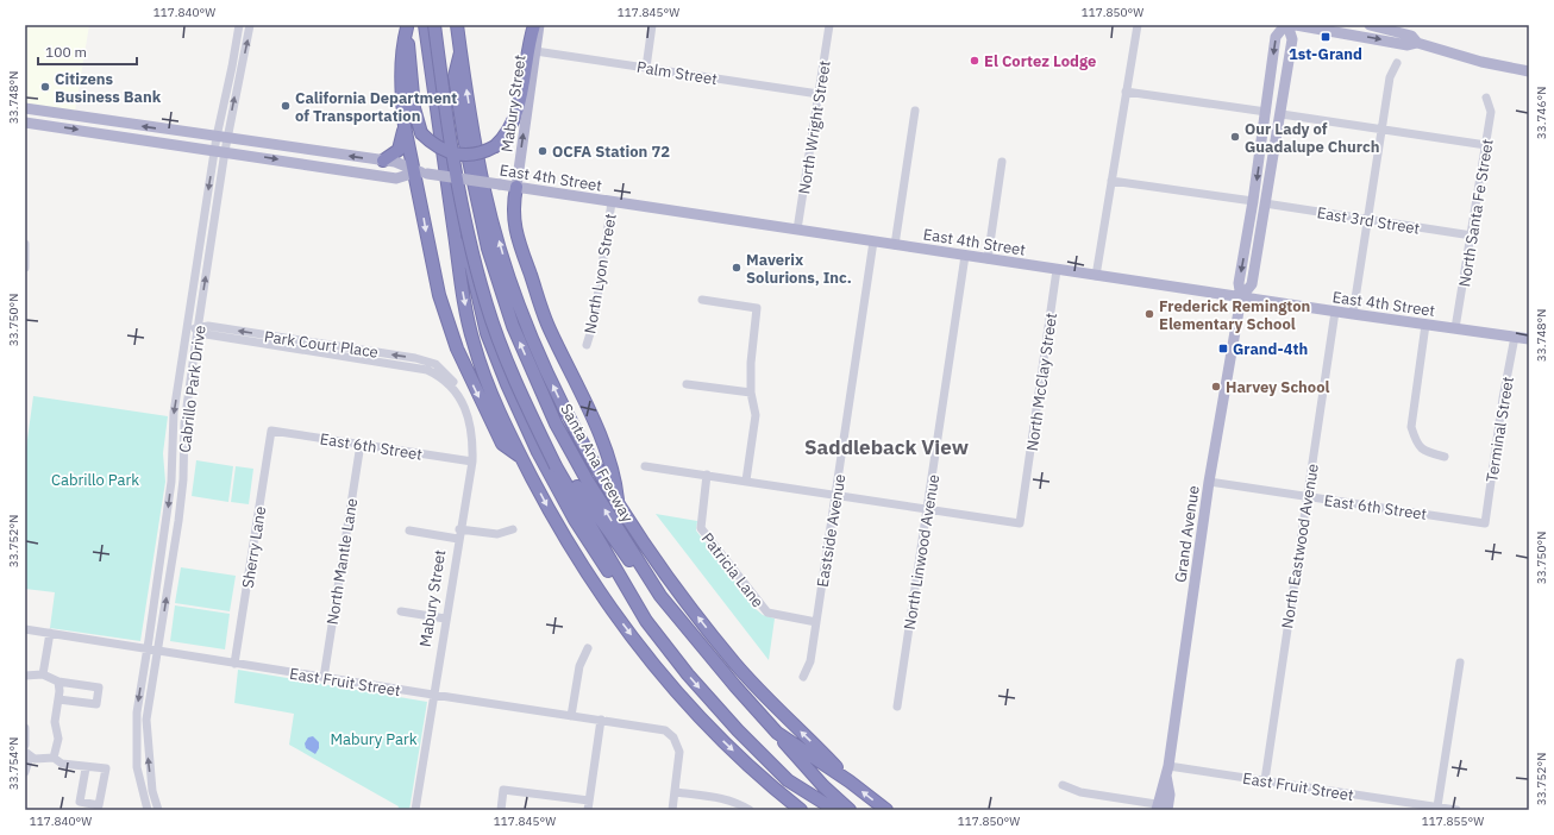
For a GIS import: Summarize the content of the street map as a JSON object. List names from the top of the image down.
{
  "streets": {
    "highway": ["Santa Ana Freeway"],
    "main road": ["Mabury Street", "East 4th Street", "Grand Avenue"],
    "street": [
      "Palm Street",
      "North Wright Street",
      "North Santa Fe Street",
      "East 3rd Street",
      "North Lyon Street",
      "Park Court Place",
      "North McClay Street",
      "Cabrillo Park Drive",
      "Terminal Street",
      "East 6th Street",
      "Eastside Avenue",
      "North Eastwood Avenue",
      "Sherry Lane",
      "North Linwood Avenue",
      "North Mantle Lane",
      "Patricia Lane",
      "East Fruit Street"
    ]
  },
  "crossings": [
    ["Palm Street", "Mabury Street"],
    ["Palm Street", "North Wright Street"],
    ["Mabury Street", "East 4th Street"],
    ["Mabury Street", "Park Court Place"],
    ["Mabury Street", "East 6th Street"],
    ["Mabury Street", "East Fruit Street"],
    ["North Wright Street", "East 4th Street"],
    ["East 4th Street", "North Santa Fe Street"],
    ["East 4th Street", "North Lyon Street"],
    ["East 4th Street", "North McClay Street"],
    ["East 4th Street", "Cabrillo Park Drive"],
    ["East 4th Street", "Terminal Street"],
    ["East 4th Street", "Eastside Avenue"],
    ["East 4th Street", "Grand Avenue"],
    ["East 4th Street", "North Eastwood Avenue"],
    ["East 4th Street", "North Linwood Avenue"],
    ["North Santa Fe Street", "East 3rd Street"],
    ["East 3rd Street", "Grand Avenue"],
    ["Park Court Place", "Cabrillo Park Drive"],
    ["North McClay Street", "North Linwood Avenue"],
    ["Cabrillo Park Drive", "East Fruit Street"],
    ["Terminal Street", "East 6th Street"],
    ["East 6th Street", "Grand Avenue"],
    ["East 6th Street", "North Eastwood Avenue"],
    ["East 6th Street", "Sherry Lane"],
    ["East 6th Street", "North Mantle Lane"],
    ["Eastside Avenue", "Patricia Lane"],
    ["Grand Avenue", "East Fruit Street"],
    ["North Eastwood Avenue", "East Fruit Street"],
    ["Sherry Lane", "East Fruit Street"],
    ["North Mantle Lane", "East Fruit Street"]
  ],
  "districts": ["Saddleback View"],
  "parks": ["Cabrillo Park", "Mabury Park"],
  "places": {
    "transit": ["1st-Grand", "Grand-4th"],
    "other": [
      "El Cortez Lodge",
      "Citizens Business Bank",
      "California Department of Transportation",
      "Our Lady of Guadalupe Church",
      "OCFA Station 72",
      "Maverix Solurions, Inc.",
      "Frederick Remington Elementary School",
      "Harvey School"
    ]
  },
  "scale_bar": "100 m",
  "coordinates": [
    "117.840°W",
    "117.845°W",
    "117.850°W",
    "33.748°N",
    "33.746°N",
    "33.750°N",
    "33.752°N",
    "33.754°N",
    "117.855°W"
  ]
}
